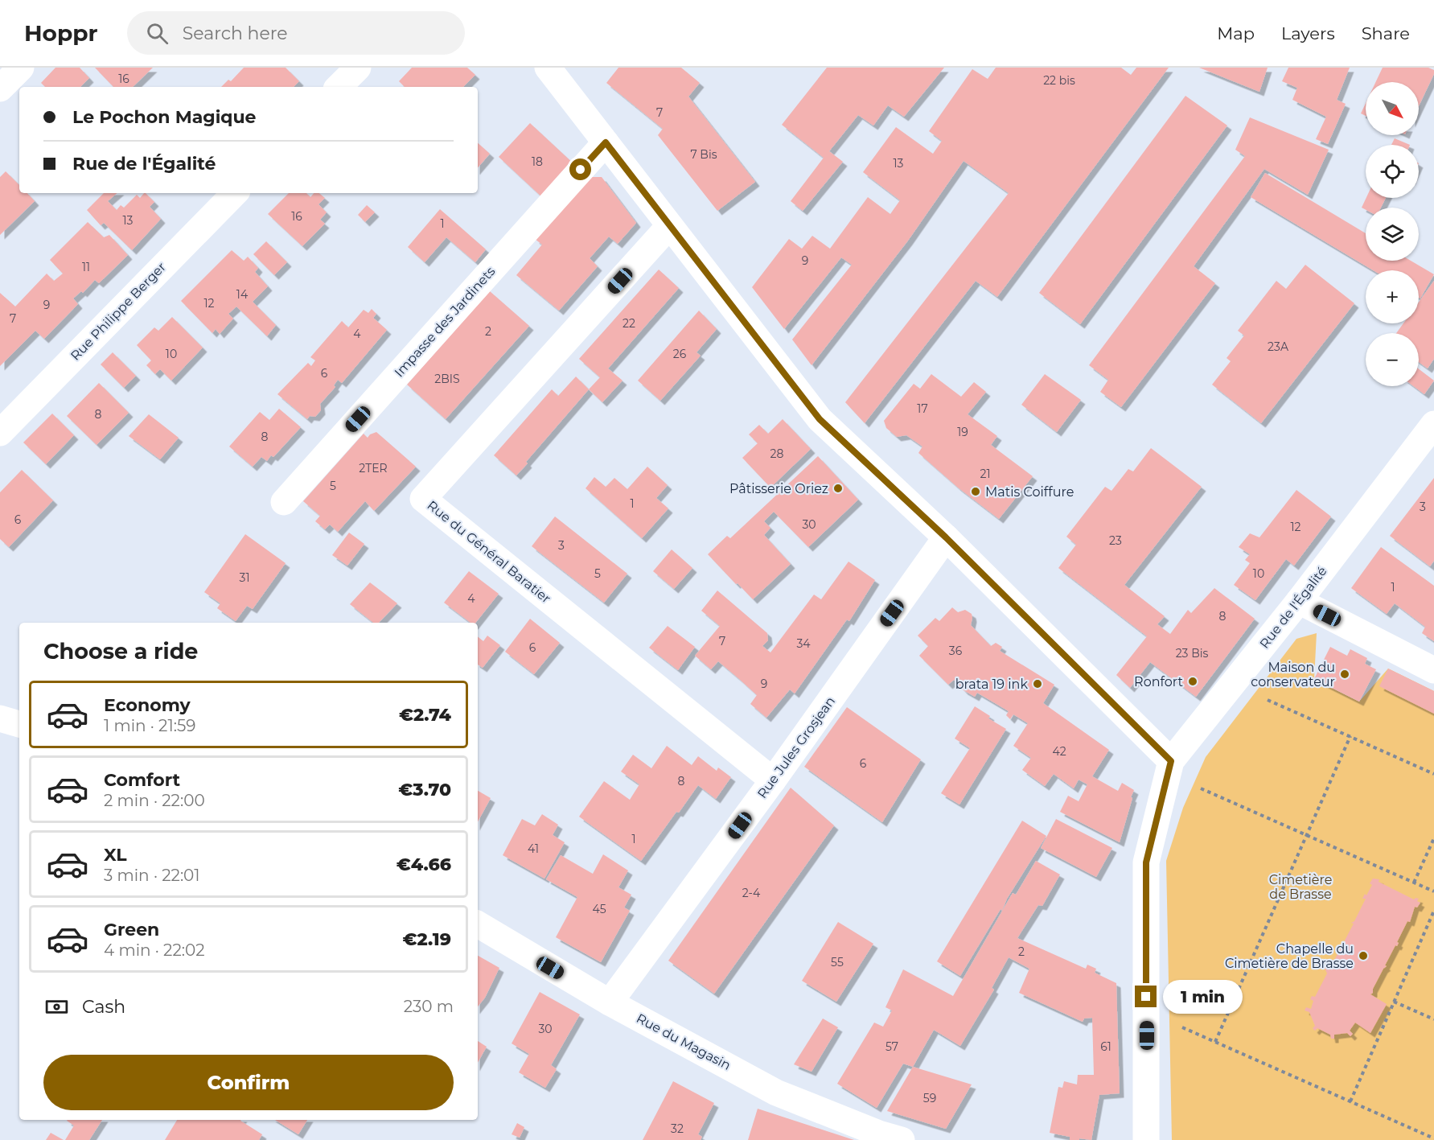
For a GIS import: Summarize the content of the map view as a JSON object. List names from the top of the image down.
{
  "streets": {
    "street": [
      "Rue Philippe Berger",
      "Impasse des Jardinets",
      "Rue du Général Baratier",
      "Rue de l'Égalité",
      "Rue Jules Grosjean",
      "Rue du Magasin"
    ]
  },
  "crossings": [
    ["Rue du Général Baratier", "Rue Jules Grosjean"],
    ["Rue Jules Grosjean", "Rue du Magasin"]
  ],
  "parks": ["Cimetière de Brasse"],
  "places": [
    "Pâtisserie Oriez",
    "Matis Coiffure",
    "Maison du conservateur",
    "Ronfort",
    "brata 19 ink",
    "Chapelle du Cimetière de Brasse"
  ],
  "house_numbers": [
    "16",
    "22 bis",
    "7",
    "7 Bis",
    "18",
    "13",
    "16",
    "13",
    "1",
    "9",
    "11",
    "14",
    "12",
    "9",
    "7",
    "22",
    "2",
    "4",
    "23A",
    "10",
    "26",
    "6",
    "2BIS",
    "17",
    "8",
    "19",
    "8",
    "28",
    "2TER",
    "21",
    "5",
    "1",
    "3",
    "6",
    "30",
    "12",
    "23",
    "3",
    "5",
    "10",
    "31",
    "1",
    "4",
    "8",
    "7",
    "34",
    "6",
    "36",
    "23 Bis",
    "9",
    "42",
    "6",
    "8",
    "1",
    "41",
    "2-4",
    "45",
    "2",
    "55",
    "30",
    "57",
    "61",
    "59",
    "32"
  ],
  "north": "bottom right",
  "page": {
    "header": "Hoppr",
    "search": "Search here",
    "nav": ["Map", "Layers", "Share"],
    "map_buttons": ["+", "−"],
    "banner": ["Le Pochon Magique", "Rue de l'Égalité"],
    "heading": "Choose a ride",
    "list": [
      {
        "name": "Economy",
        "note": "1 min · 21:59",
        "value": "€2.74"
      },
      {
        "name": "Comfort",
        "note": "2 min · 22:00",
        "value": "€3.70"
      },
      {
        "name": "XL",
        "note": "3 min · 22:01",
        "value": "€4.66"
      },
      {
        "name": "Green",
        "note": "4 min · 22:02",
        "value": "€2.19"
      }
    ],
    "bubble": "1 min",
    "pay": ["Cash", "230 m"],
    "buttons": "Confirm"
  }
}
